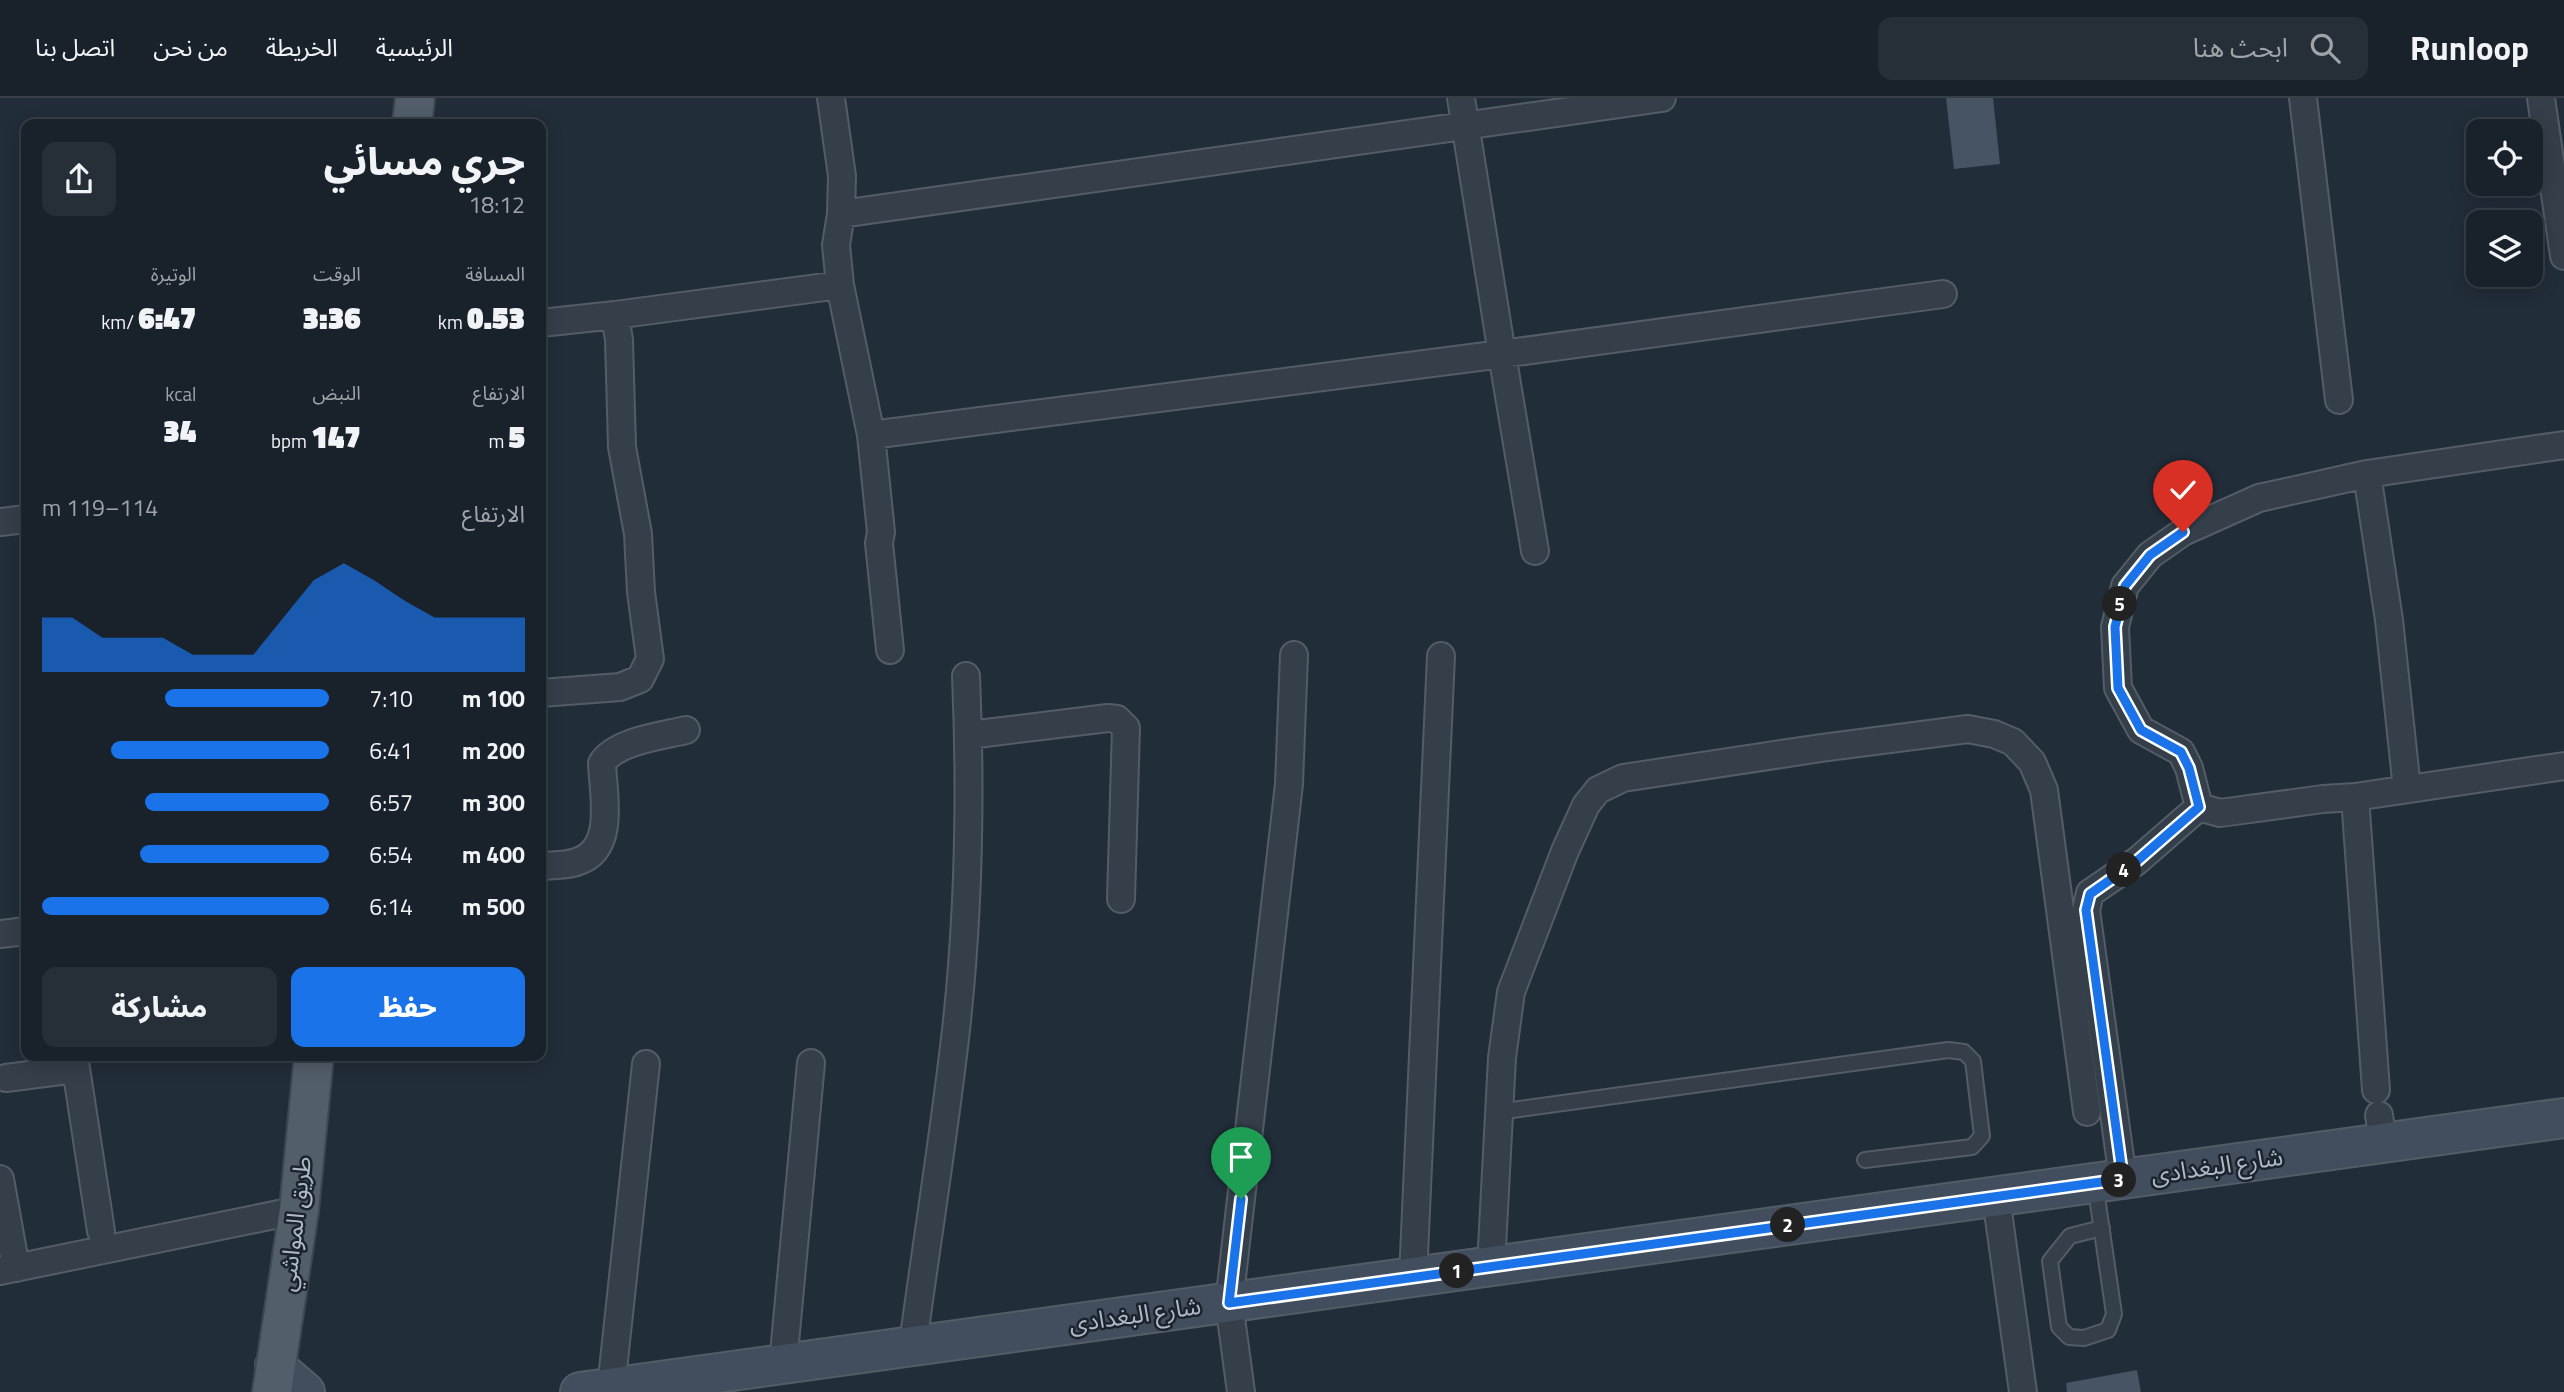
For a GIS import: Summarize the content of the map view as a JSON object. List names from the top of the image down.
{
  "streets": {
    "main road": ["طريق المواشي"],
    "street": ["شارع البغدادى"]
  },
  "page": {
    "header": "Runloop",
    "search": "ابحث هنا",
    "nav": [
      "الرئيسية",
      "الخريطة",
      "من نحن",
      "اتصل بنا"
    ],
    "heading": ["جري مسائي", "18:12"],
    "stats": [
      ["المسافة", "0.53 km"],
      ["الوقت", "3:36"],
      ["الوتيرة", "6:47 /km"],
      ["الارتفاع", "5 m"],
      ["النبض", "147 bpm"],
      ["kcal", "34"]
    ],
    "chart": ["الارتفاع", "114–119 m"],
    "pins": [
      "5",
      "4",
      "3",
      "2",
      "1"
    ],
    "list": [
      {
        "name": "100 m",
        "note": "7:10"
      },
      {
        "name": "200 m",
        "note": "6:41"
      },
      {
        "name": "300 m",
        "note": "6:57"
      },
      {
        "name": "400 m",
        "note": "6:54"
      },
      {
        "name": "500 m",
        "note": "6:14"
      }
    ],
    "buttons": ["حفظ", "مشاركة"]
  }
}
